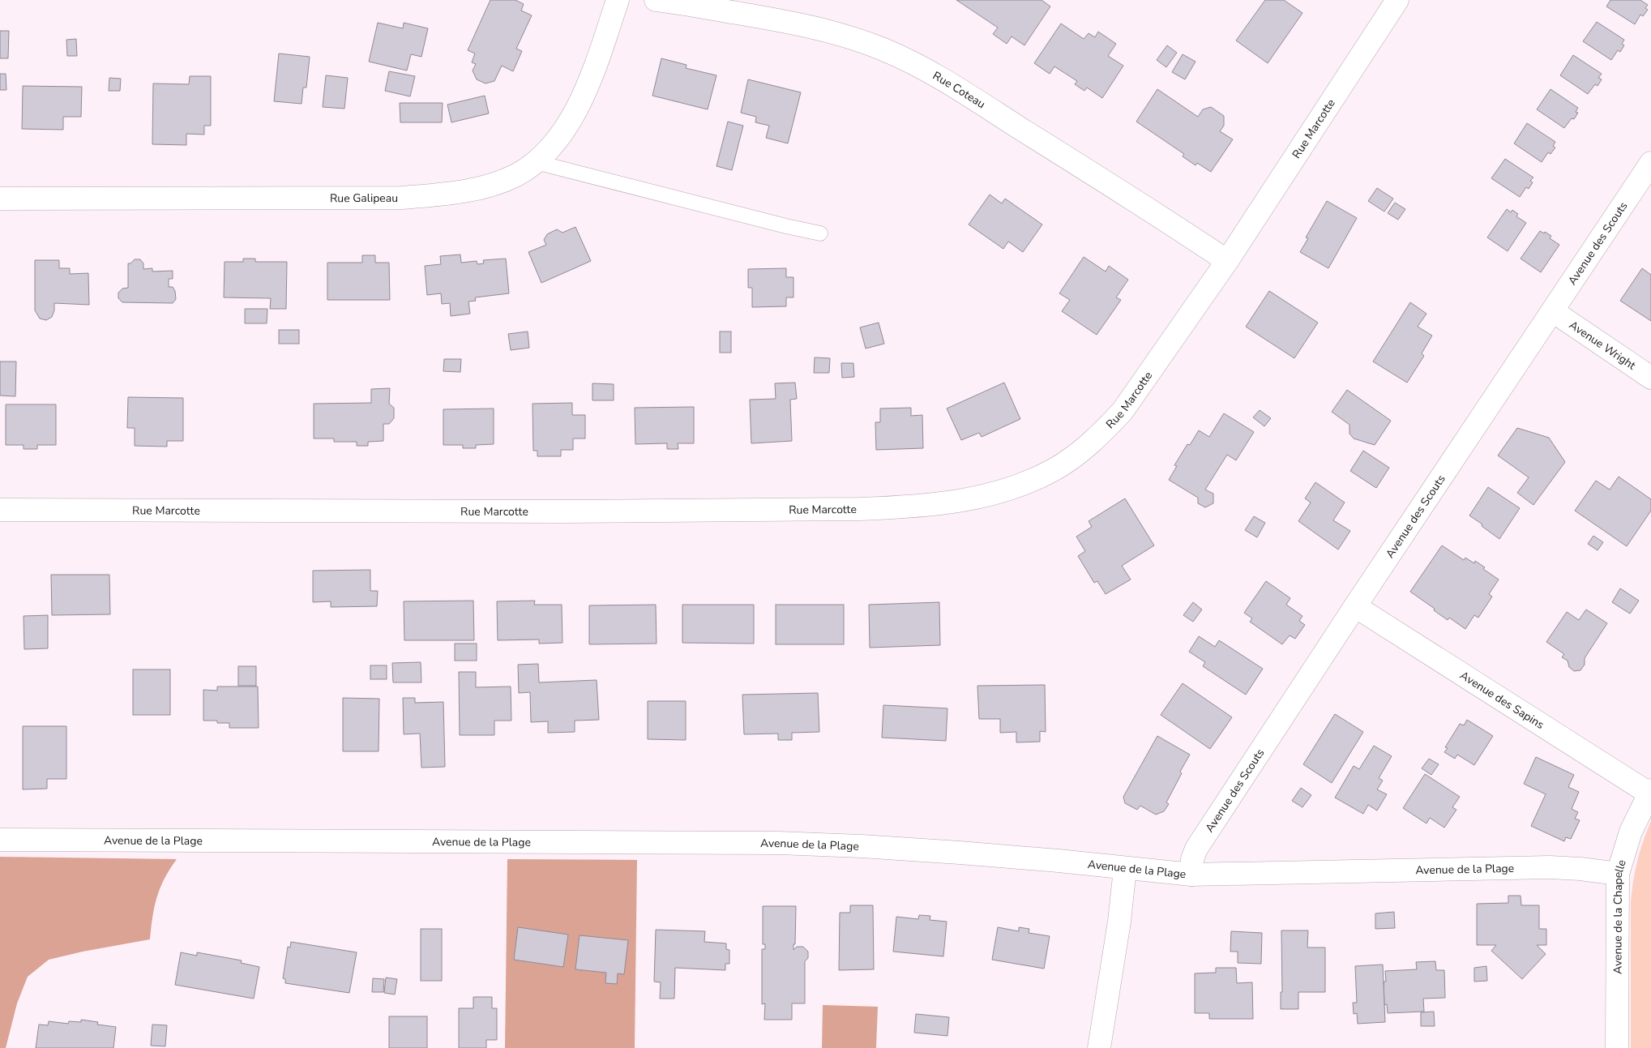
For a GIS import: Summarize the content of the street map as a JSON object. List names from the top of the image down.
{
  "streets": {
    "street": [
      "Rue Coteau",
      "Rue Marcotte",
      "Rue Galipeau",
      "Avenue des Scouts",
      "Avenue Wright",
      "Avenue des Sapins",
      "Avenue de la Plage",
      "Avenue de la Chapelle"
    ]
  },
  "crossings": [
    ["Rue Coteau", "Rue Marcotte"],
    ["Avenue des Scouts", "Avenue Wright"],
    ["Avenue des Scouts", "Avenue des Sapins"],
    ["Avenue des Scouts", "Avenue de la Plage"],
    ["Avenue des Sapins", "Avenue de la Chapelle"],
    ["Avenue de la Plage", "Avenue de la Chapelle"]
  ]
}
